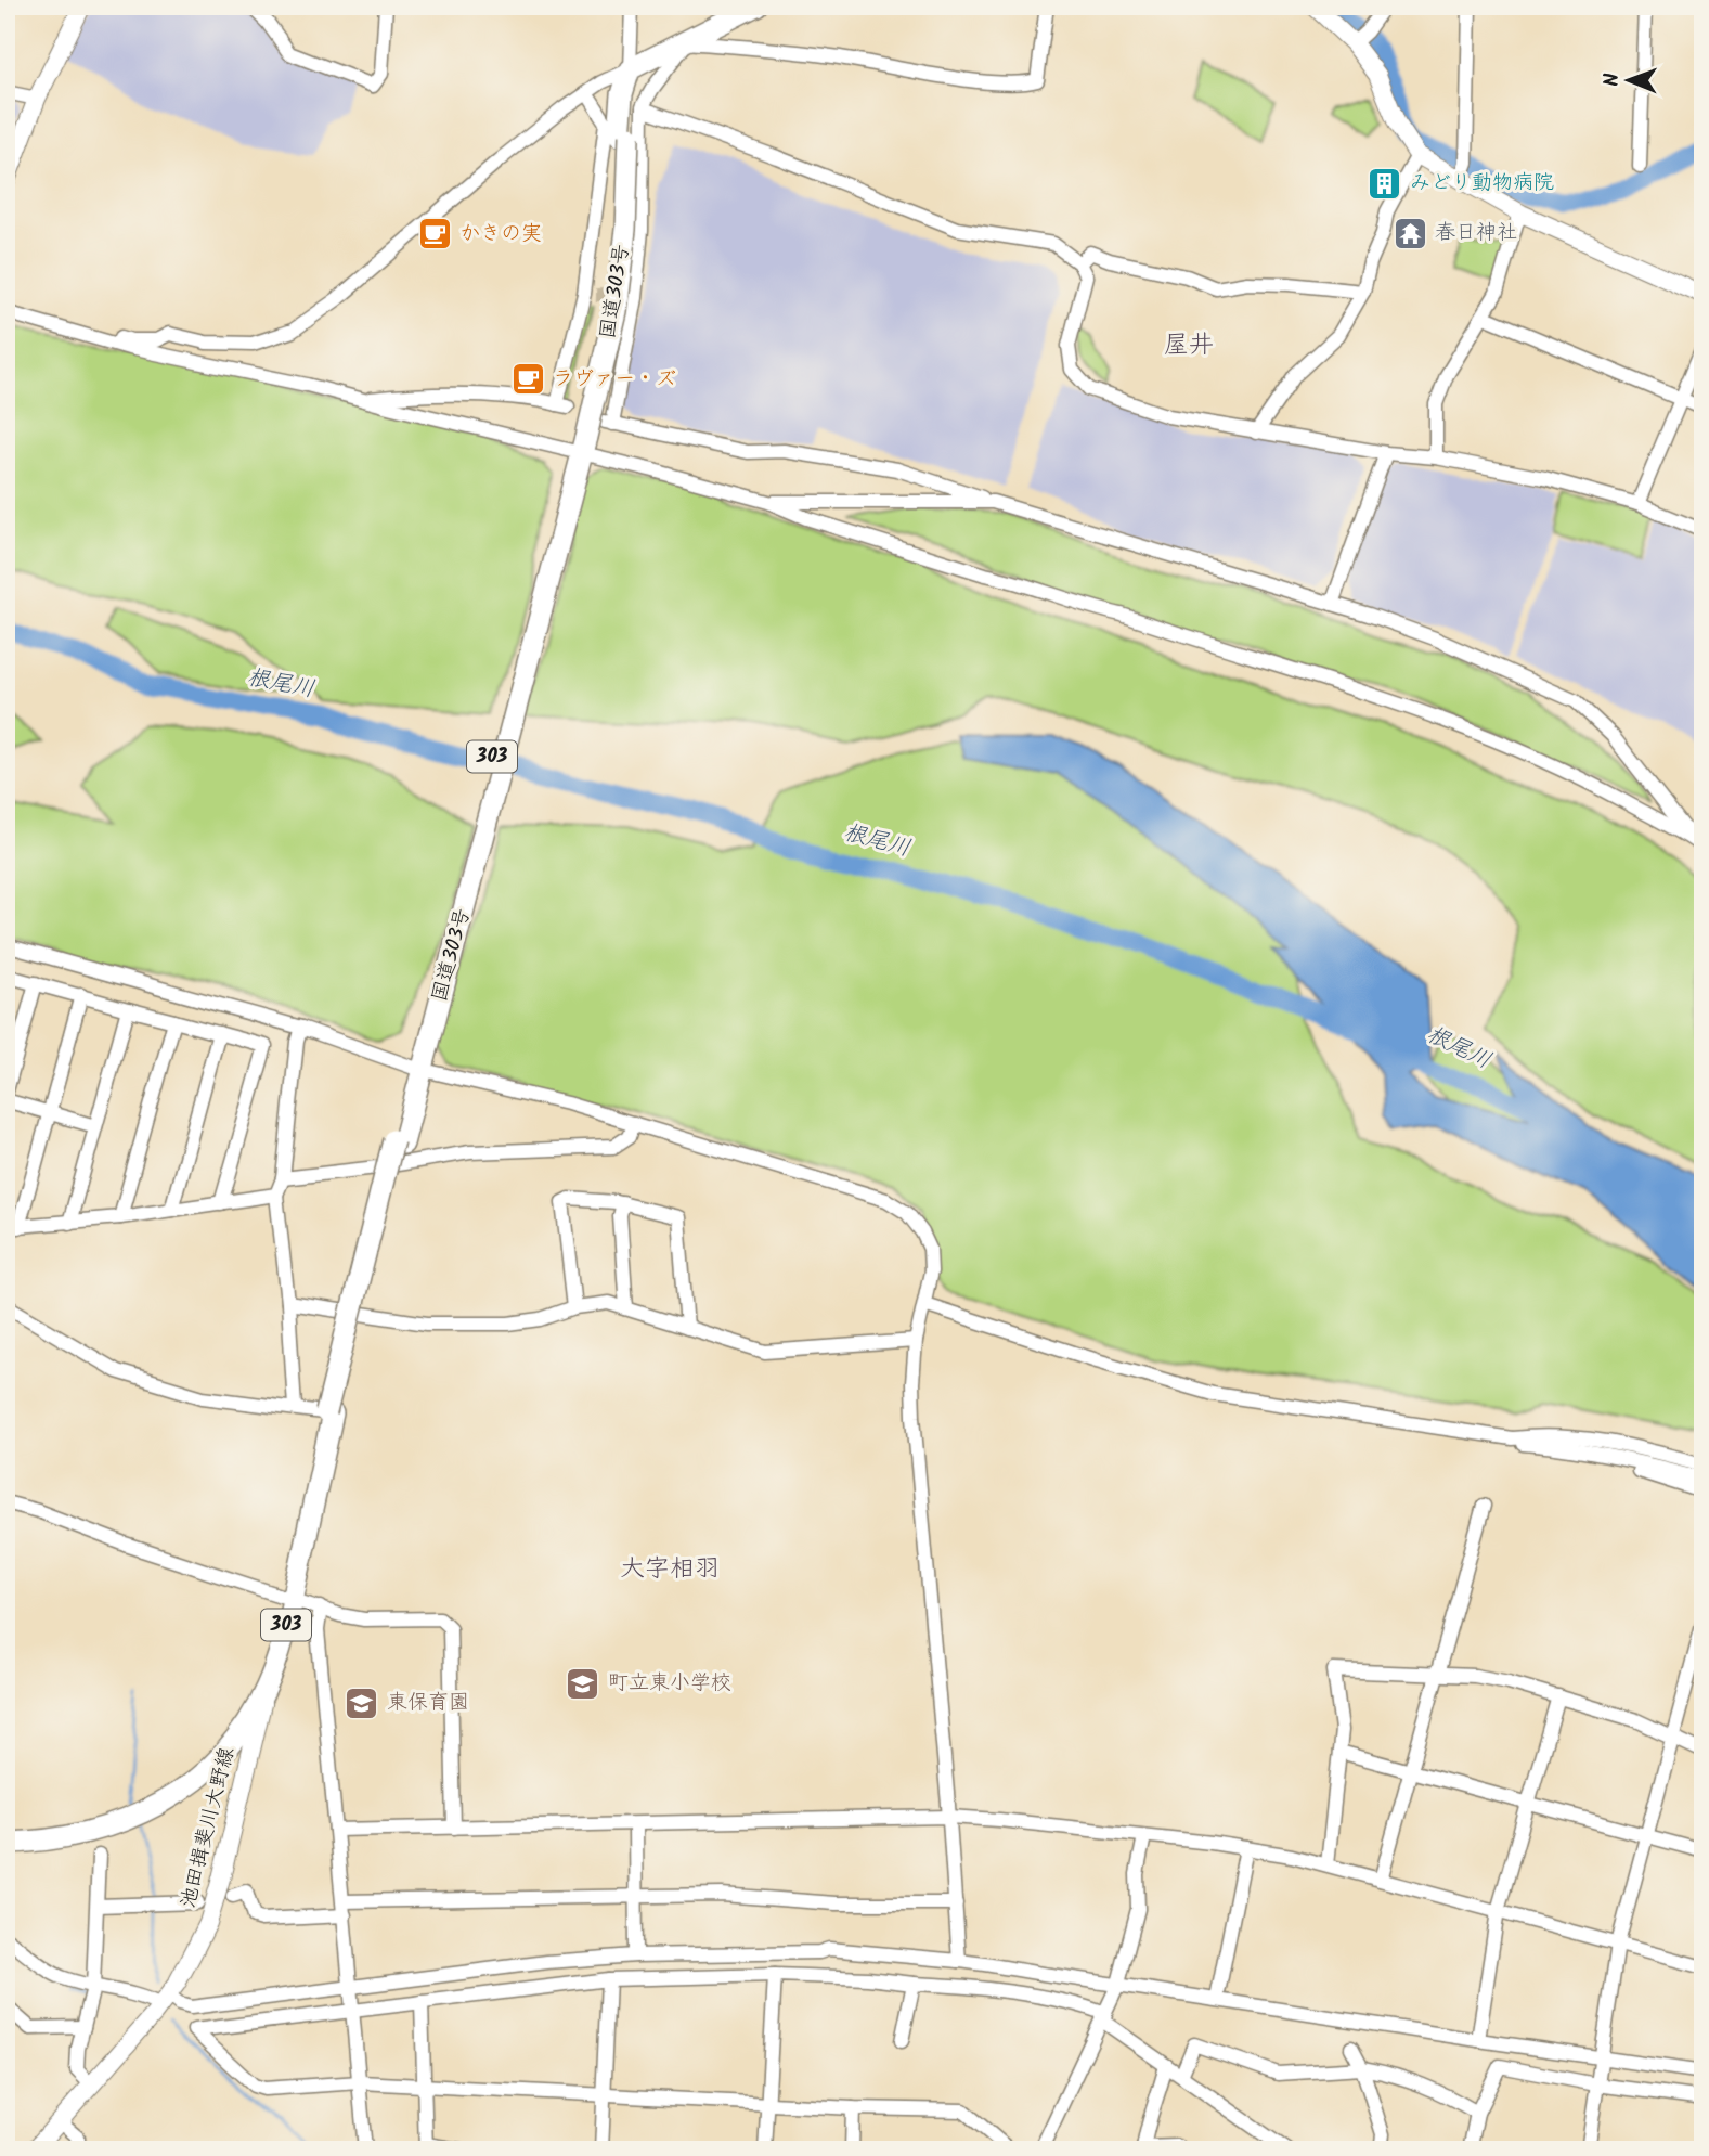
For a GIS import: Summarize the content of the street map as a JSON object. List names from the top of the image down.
{
  "streets": {
    "highway": ["国道303号", "303"],
    "main road": ["池田揖斐川大野線"]
  },
  "crossings": [
    ["国道303号", "池田揖斐川大野線"]
  ],
  "districts": ["屋井", "大字相羽"],
  "water": ["根尾川"],
  "places": {
    "building": ["みどり動物病院"],
    "temple": ["春日神社"],
    "cafe": ["かきの実", "ラヴァー・ズ"],
    "school or university": ["町立東小学校", "東保育園"]
  },
  "north": "left"
}
